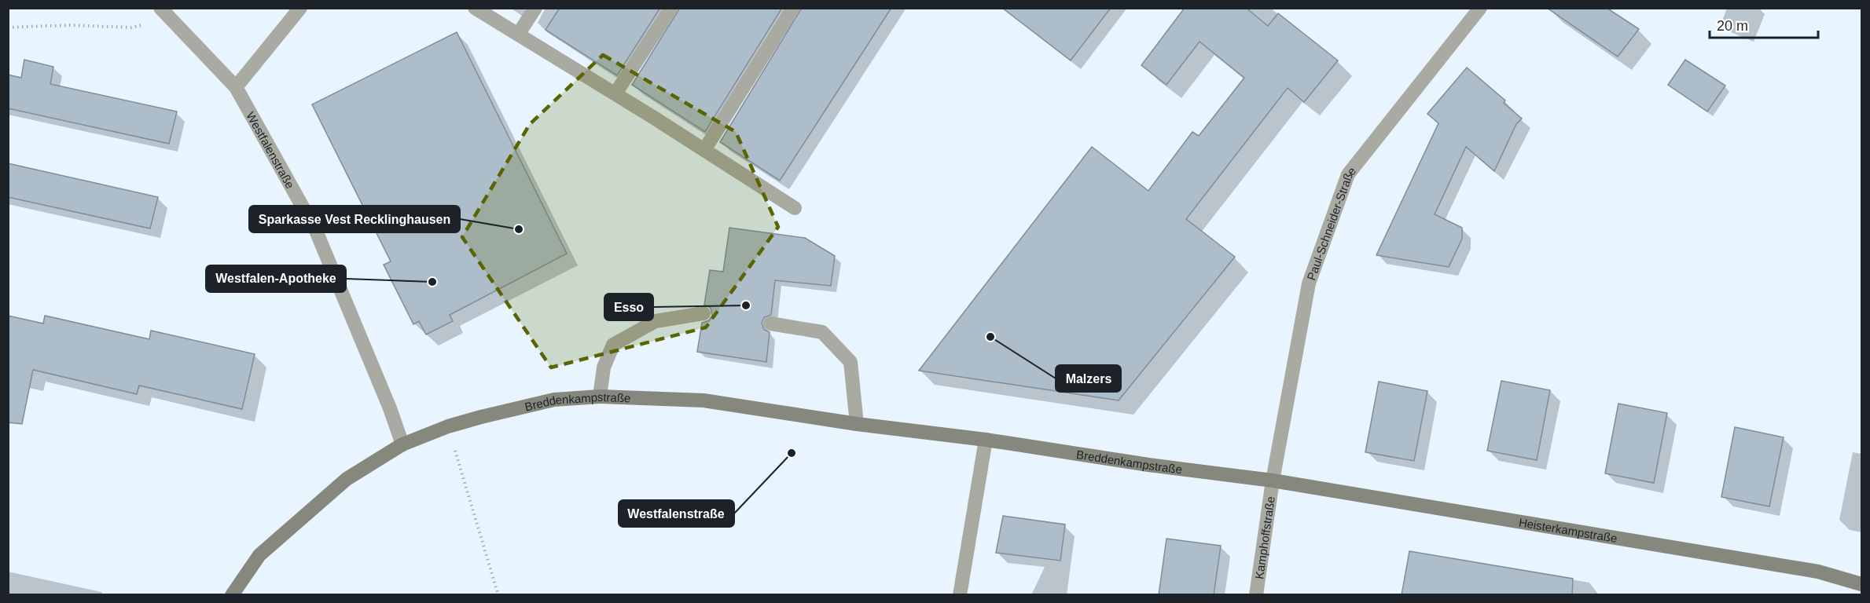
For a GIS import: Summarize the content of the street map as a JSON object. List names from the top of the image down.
{
  "streets": {
    "street": [
      "Westfalenstraße",
      "Paul-Schneider-Straße",
      "Breddenkampstraße",
      "Heisterkampstraße",
      "Kamphoffstraße"
    ]
  },
  "crossings": [
    ["Westfalenstraße", "Breddenkampstraße"],
    ["Paul-Schneider-Straße", "Breddenkampstraße"],
    ["Paul-Schneider-Straße", "Heisterkampstraße"],
    ["Paul-Schneider-Straße", "Kamphoffstraße"],
    ["Breddenkampstraße", "Heisterkampstraße"],
    ["Breddenkampstraße", "Kamphoffstraße"],
    ["Heisterkampstraße", "Kamphoffstraße"]
  ],
  "places": [
    "Sparkasse Vest Recklinghausen",
    "Westfalen-Apotheke",
    "Esso",
    "Malzers",
    "Westfalenstraße"
  ],
  "scale_bar": "20 m"
}
